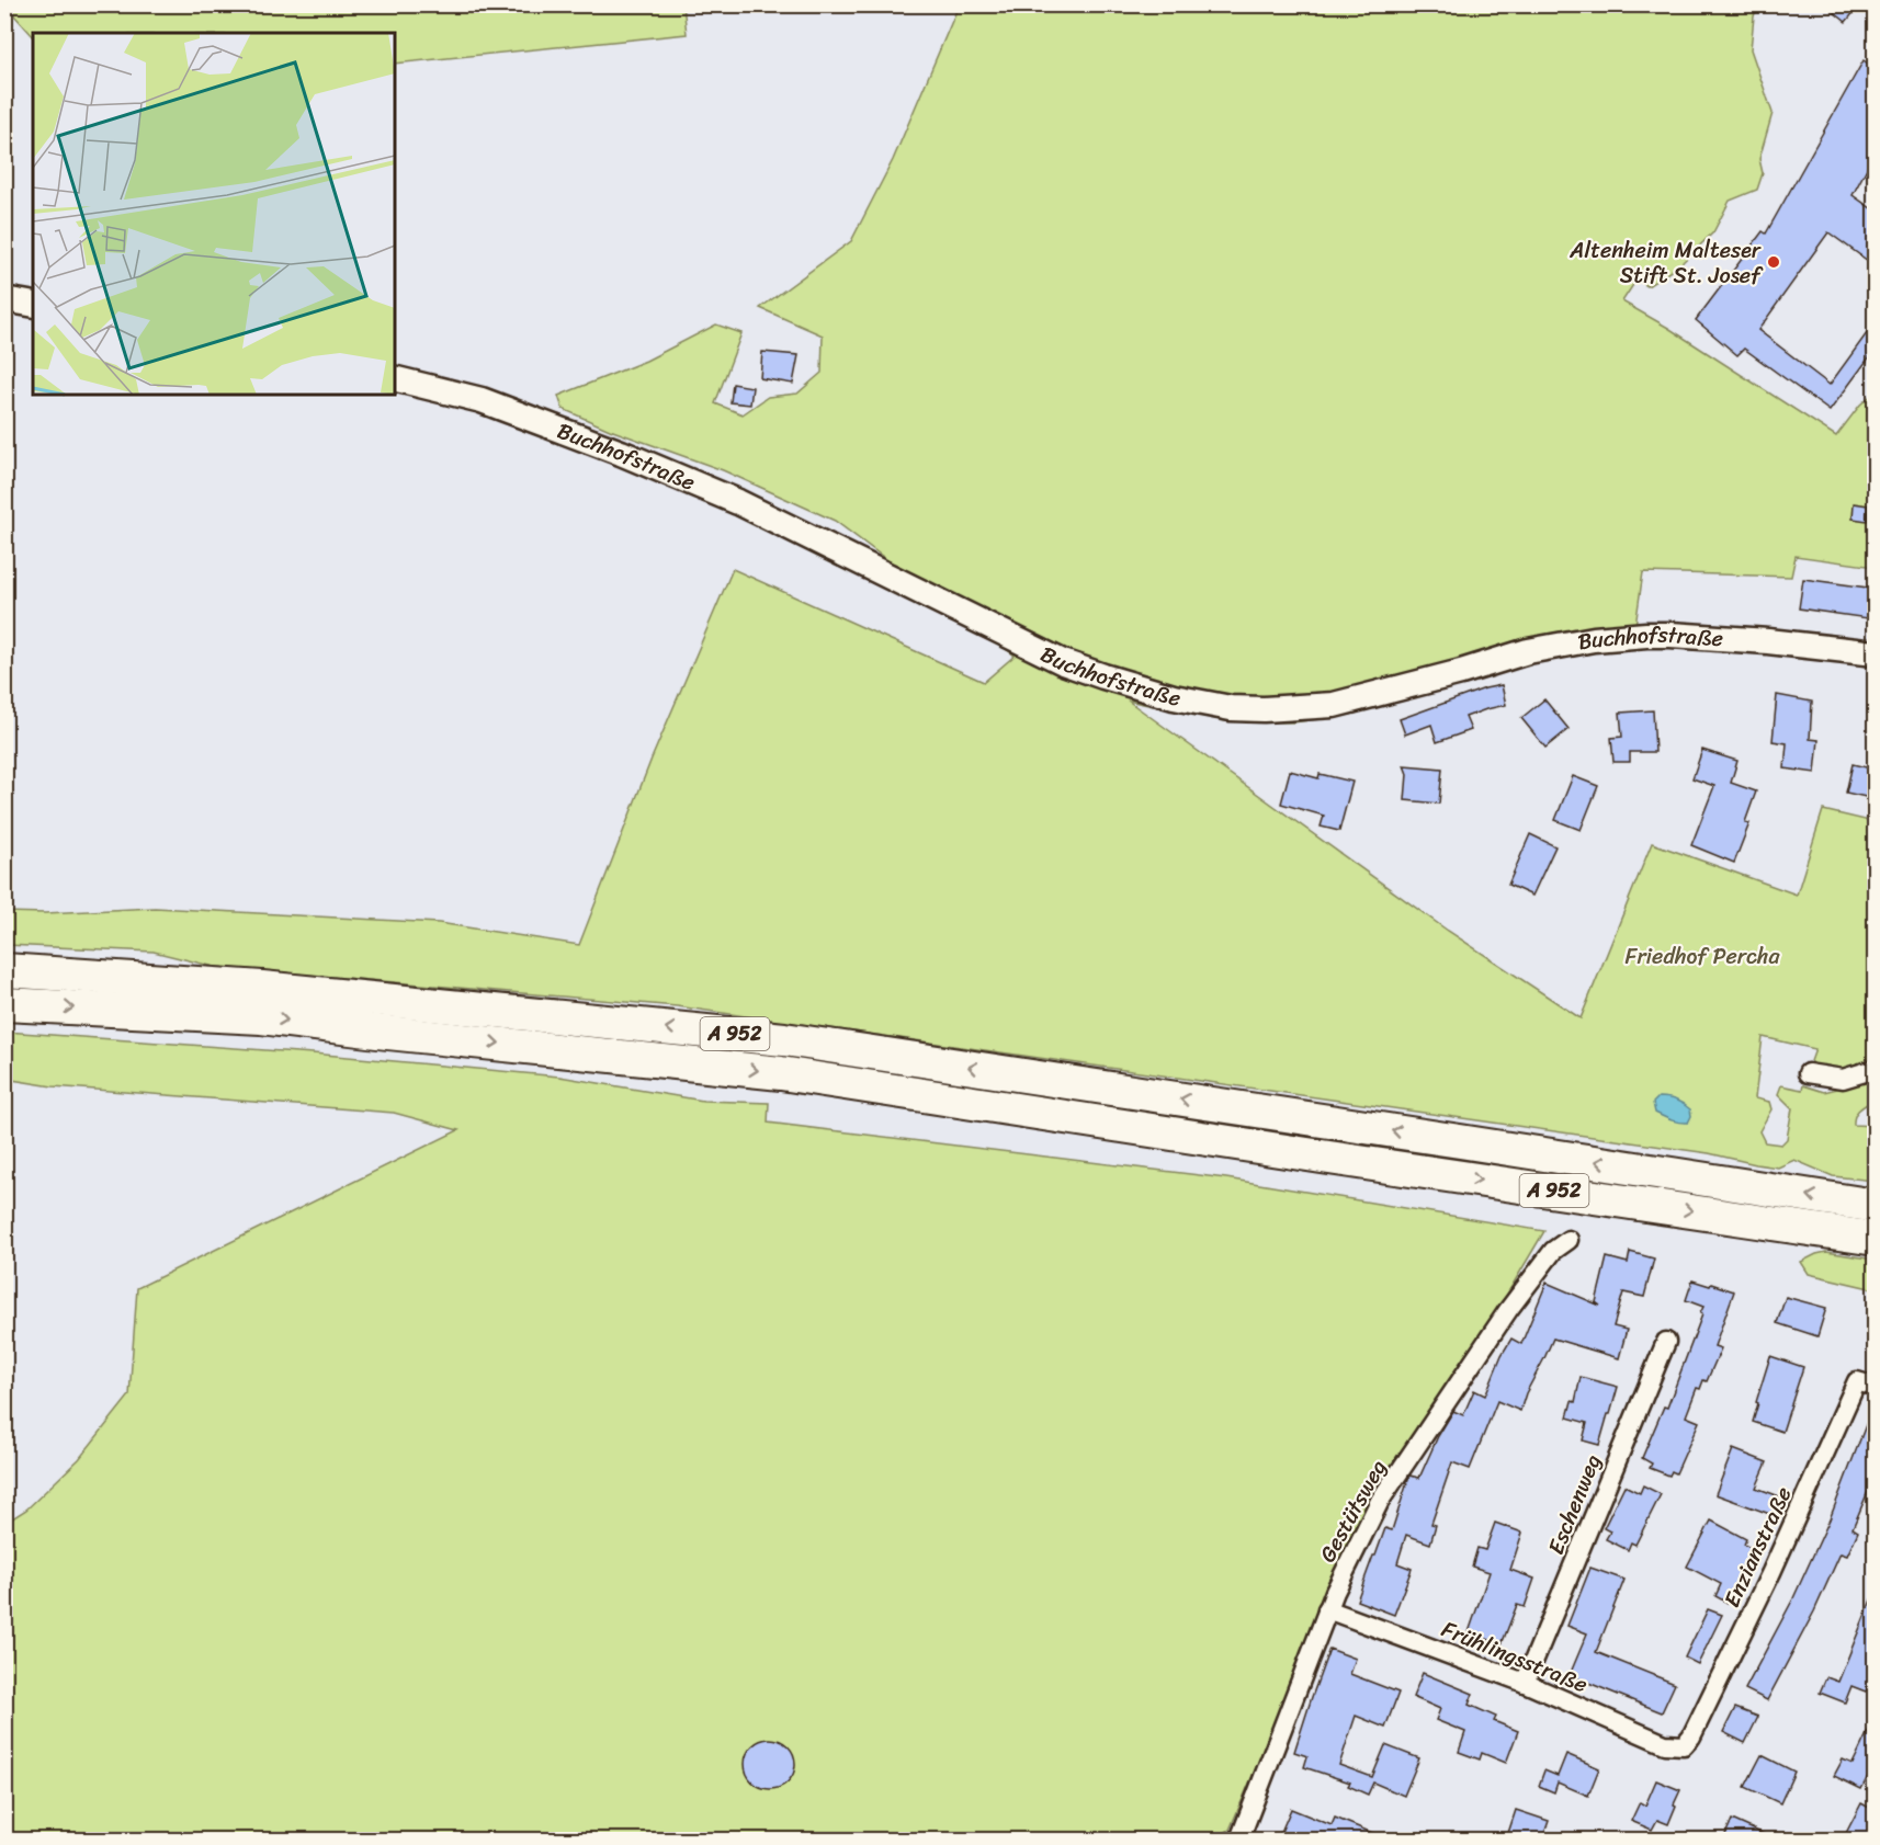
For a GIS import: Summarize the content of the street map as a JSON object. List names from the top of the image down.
{
  "streets": {
    "highway": ["A 952"],
    "main road": ["Buchhofstraße"],
    "street": [
      "Eschenweg",
      "Gestütsweg",
      "Enzianstraße",
      "Frühlingsstraße"
    ]
  },
  "crossings": [
    ["Eschenweg", "Frühlingsstraße"],
    ["Gestütsweg", "Frühlingsstraße"],
    ["Enzianstraße", "Frühlingsstraße"]
  ],
  "parks": ["Friedhof Percha"],
  "places": ["Altenheim Malteser Stift St. Josef"]
}
